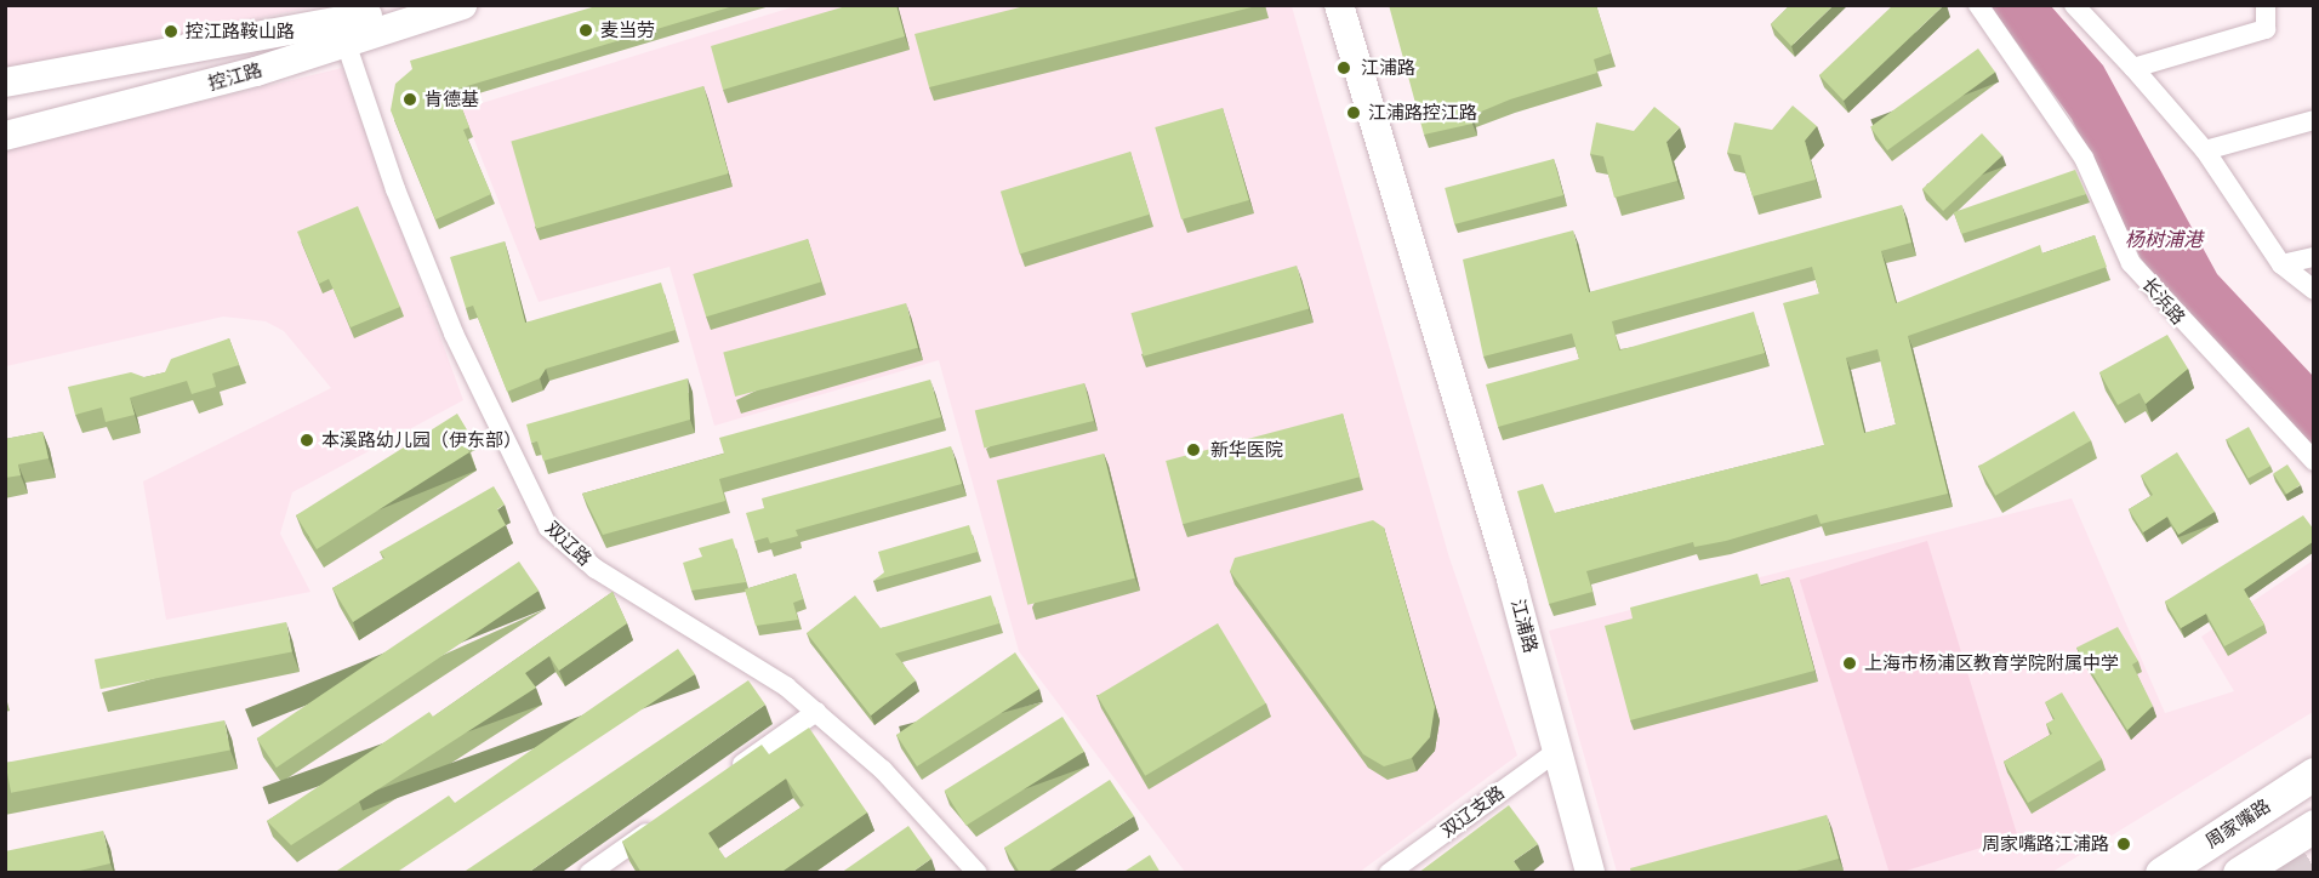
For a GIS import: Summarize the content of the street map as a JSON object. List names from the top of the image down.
{
  "streets": {
    "main road": ["控江路", "江浦路", "周家嘴路"],
    "street": ["长浜路", "双辽路", "双辽支路"]
  },
  "crossings": [
    ["控江路", "双辽路"],
    ["江浦路", "双辽支路"]
  ],
  "water": ["杨树浦港"],
  "places": [
    "麦当劳",
    "控江路鞍山路",
    "江浦路",
    "肯德基",
    "江浦路控江路",
    "本溪路幼儿园（伊东部）",
    "新华医院",
    "上海市杨浦区教育学院附属中学",
    "周家嘴路江浦路"
  ]
}
